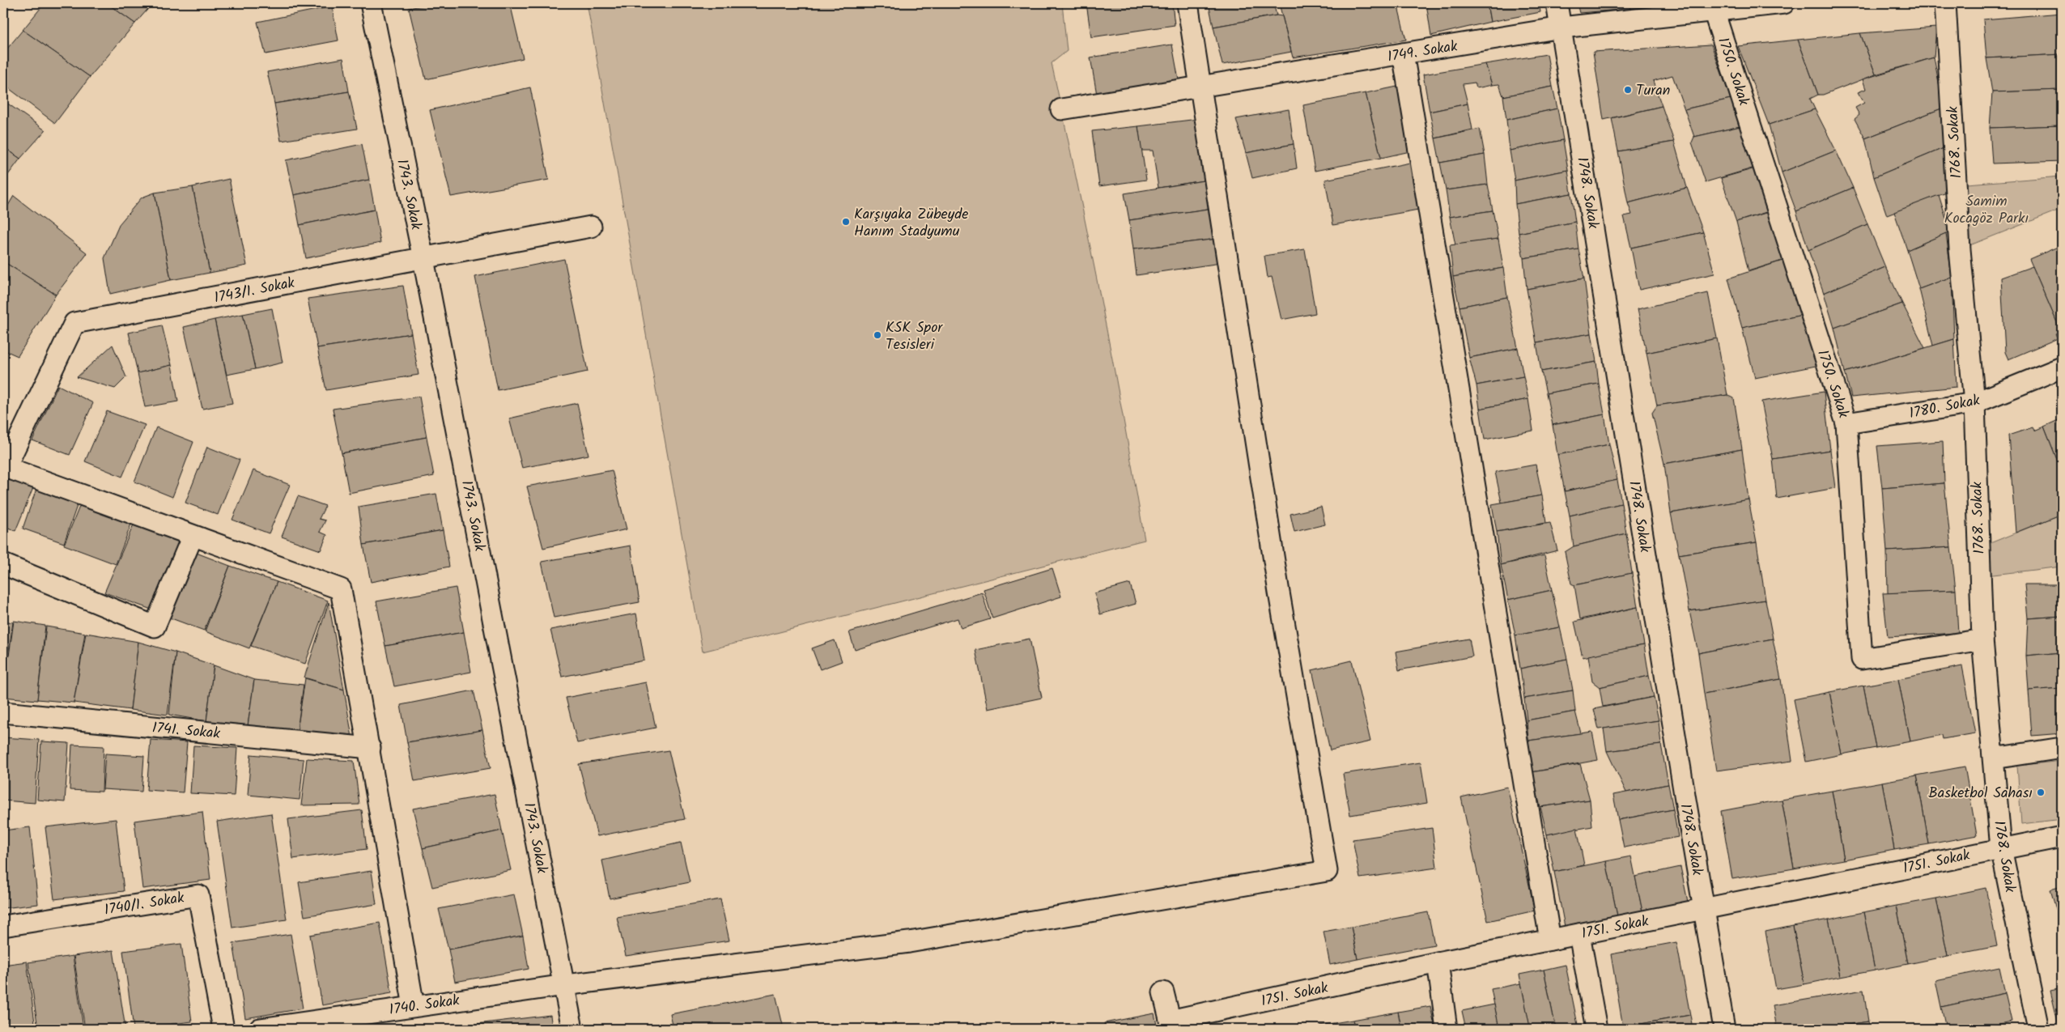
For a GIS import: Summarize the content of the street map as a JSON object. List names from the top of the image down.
{
  "streets": {
    "street": [
      "1749. Sokak",
      "1750. Sokak",
      "1768. Sokak",
      "1748. Sokak",
      "1743. Sokak",
      "1743/1. Sokak",
      "1780. Sokak",
      "1741. Sokak",
      "1751. Sokak",
      "1740/1. Sokak",
      "1740. Sokak"
    ]
  },
  "crossings": [
    ["1749. Sokak", "1750. Sokak"],
    ["1749. Sokak", "1748. Sokak"],
    ["1749. Sokak", "1740. Sokak"],
    ["1750. Sokak", "1768. Sokak"],
    ["1750. Sokak", "1780. Sokak"],
    ["1768. Sokak", "1780. Sokak"],
    ["1768. Sokak", "1751. Sokak"],
    ["1748. Sokak", "1751. Sokak"],
    ["1743. Sokak", "1743/1. Sokak"],
    ["1743. Sokak", "1740. Sokak"]
  ],
  "parks": ["Samim Kocagöz Parkı"],
  "places": [
    "Turan",
    "Karşıyaka Zübeyde Hanım Stadyumu",
    "KSK Spor Tesisleri",
    "Basketbol Sahası"
  ]
}
